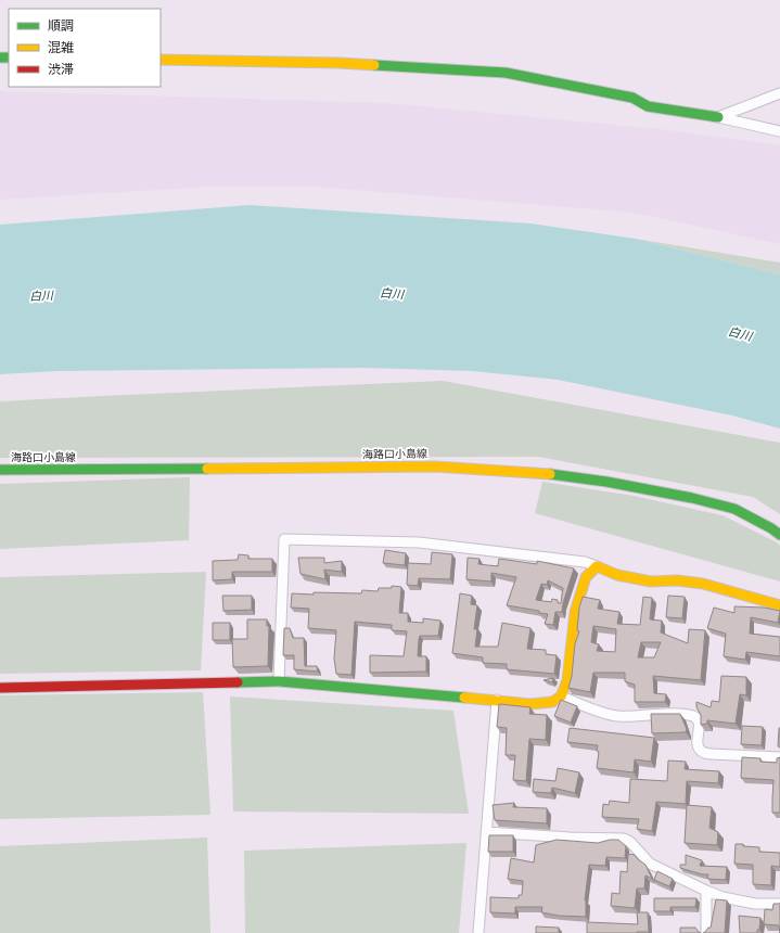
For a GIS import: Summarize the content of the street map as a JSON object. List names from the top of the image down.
{
  "streets": {
    "street": ["海路口小島線"]
  },
  "water": ["白川"],
  "legend": ["順調", "混雑", "渋滞"]
}
